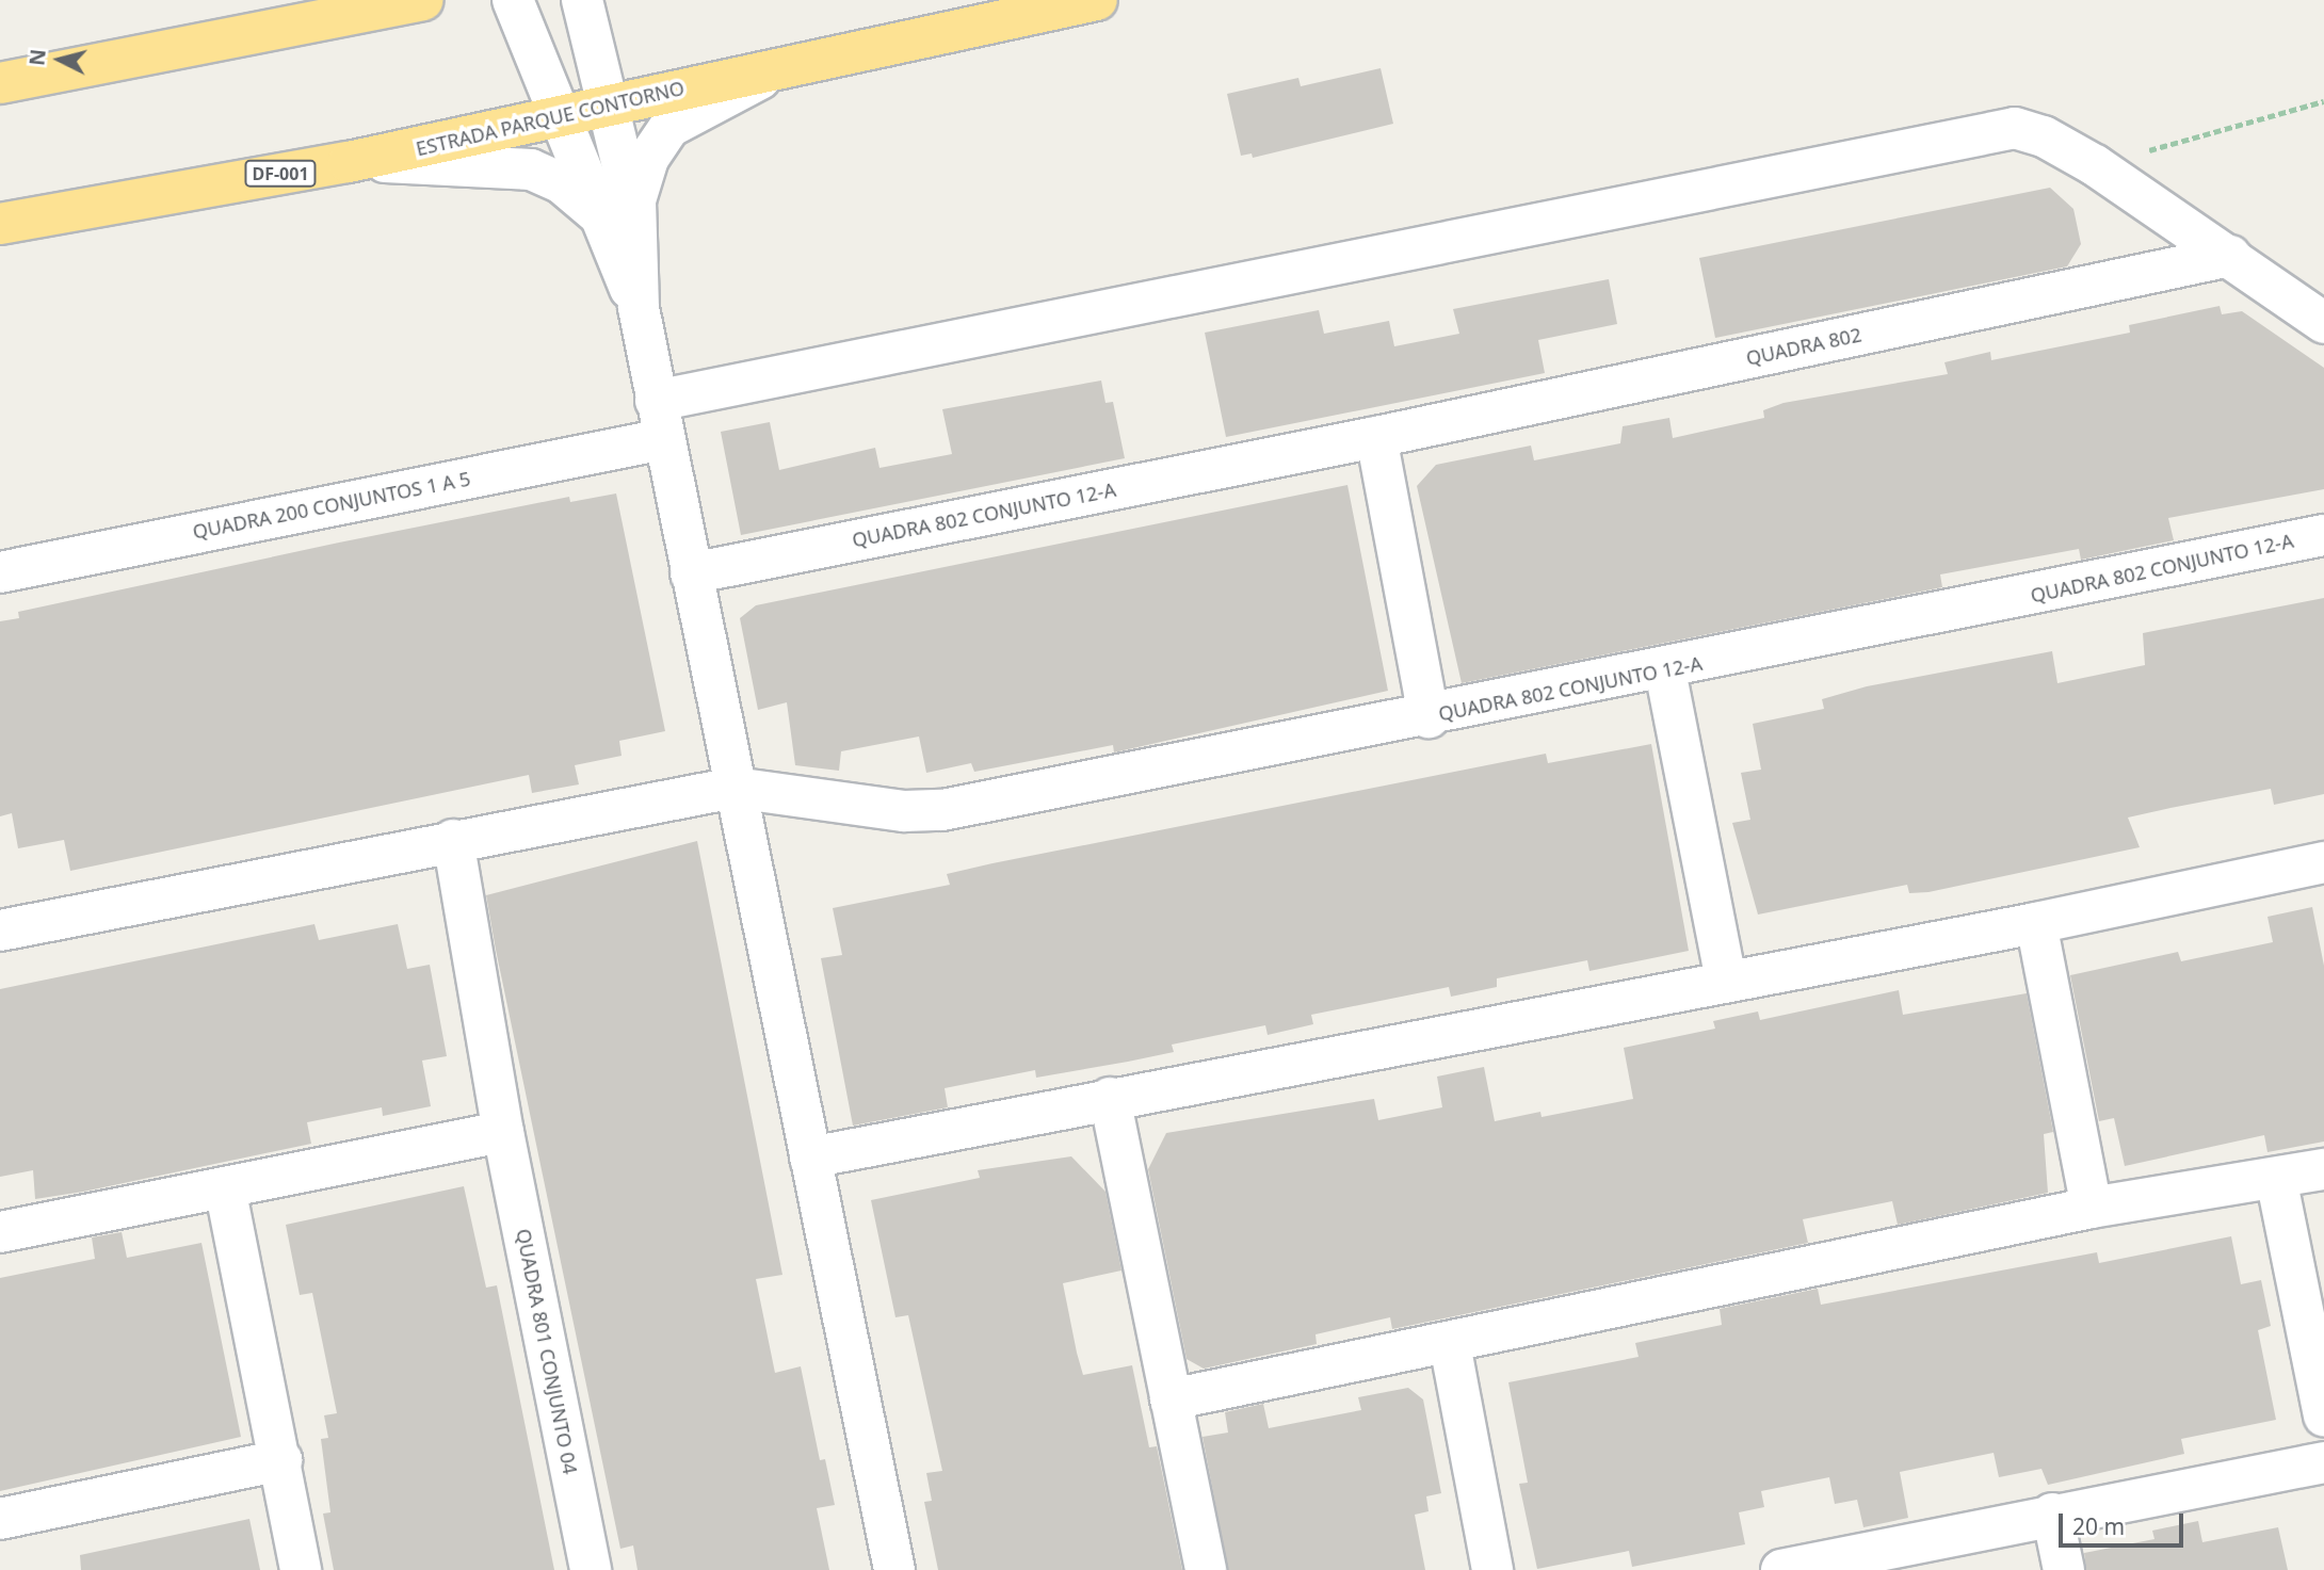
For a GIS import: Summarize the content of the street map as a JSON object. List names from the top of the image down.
{
  "streets": {
    "highway": ["ESTRADA PARQUE CONTORNO", "DF-001"],
    "street": [
      "QUADRA 802",
      "QUADRA 200 CONJUNTOS 1 A 5",
      "QUADRA 802 CONJUNTO 12-A",
      "QUADRA 801 CONJUNTO 04"
    ]
  },
  "crossings": [
    ["QUADRA 802", "QUADRA 802 CONJUNTO 12-A"]
  ],
  "scale_bar": "20 m",
  "north": "left"
}
